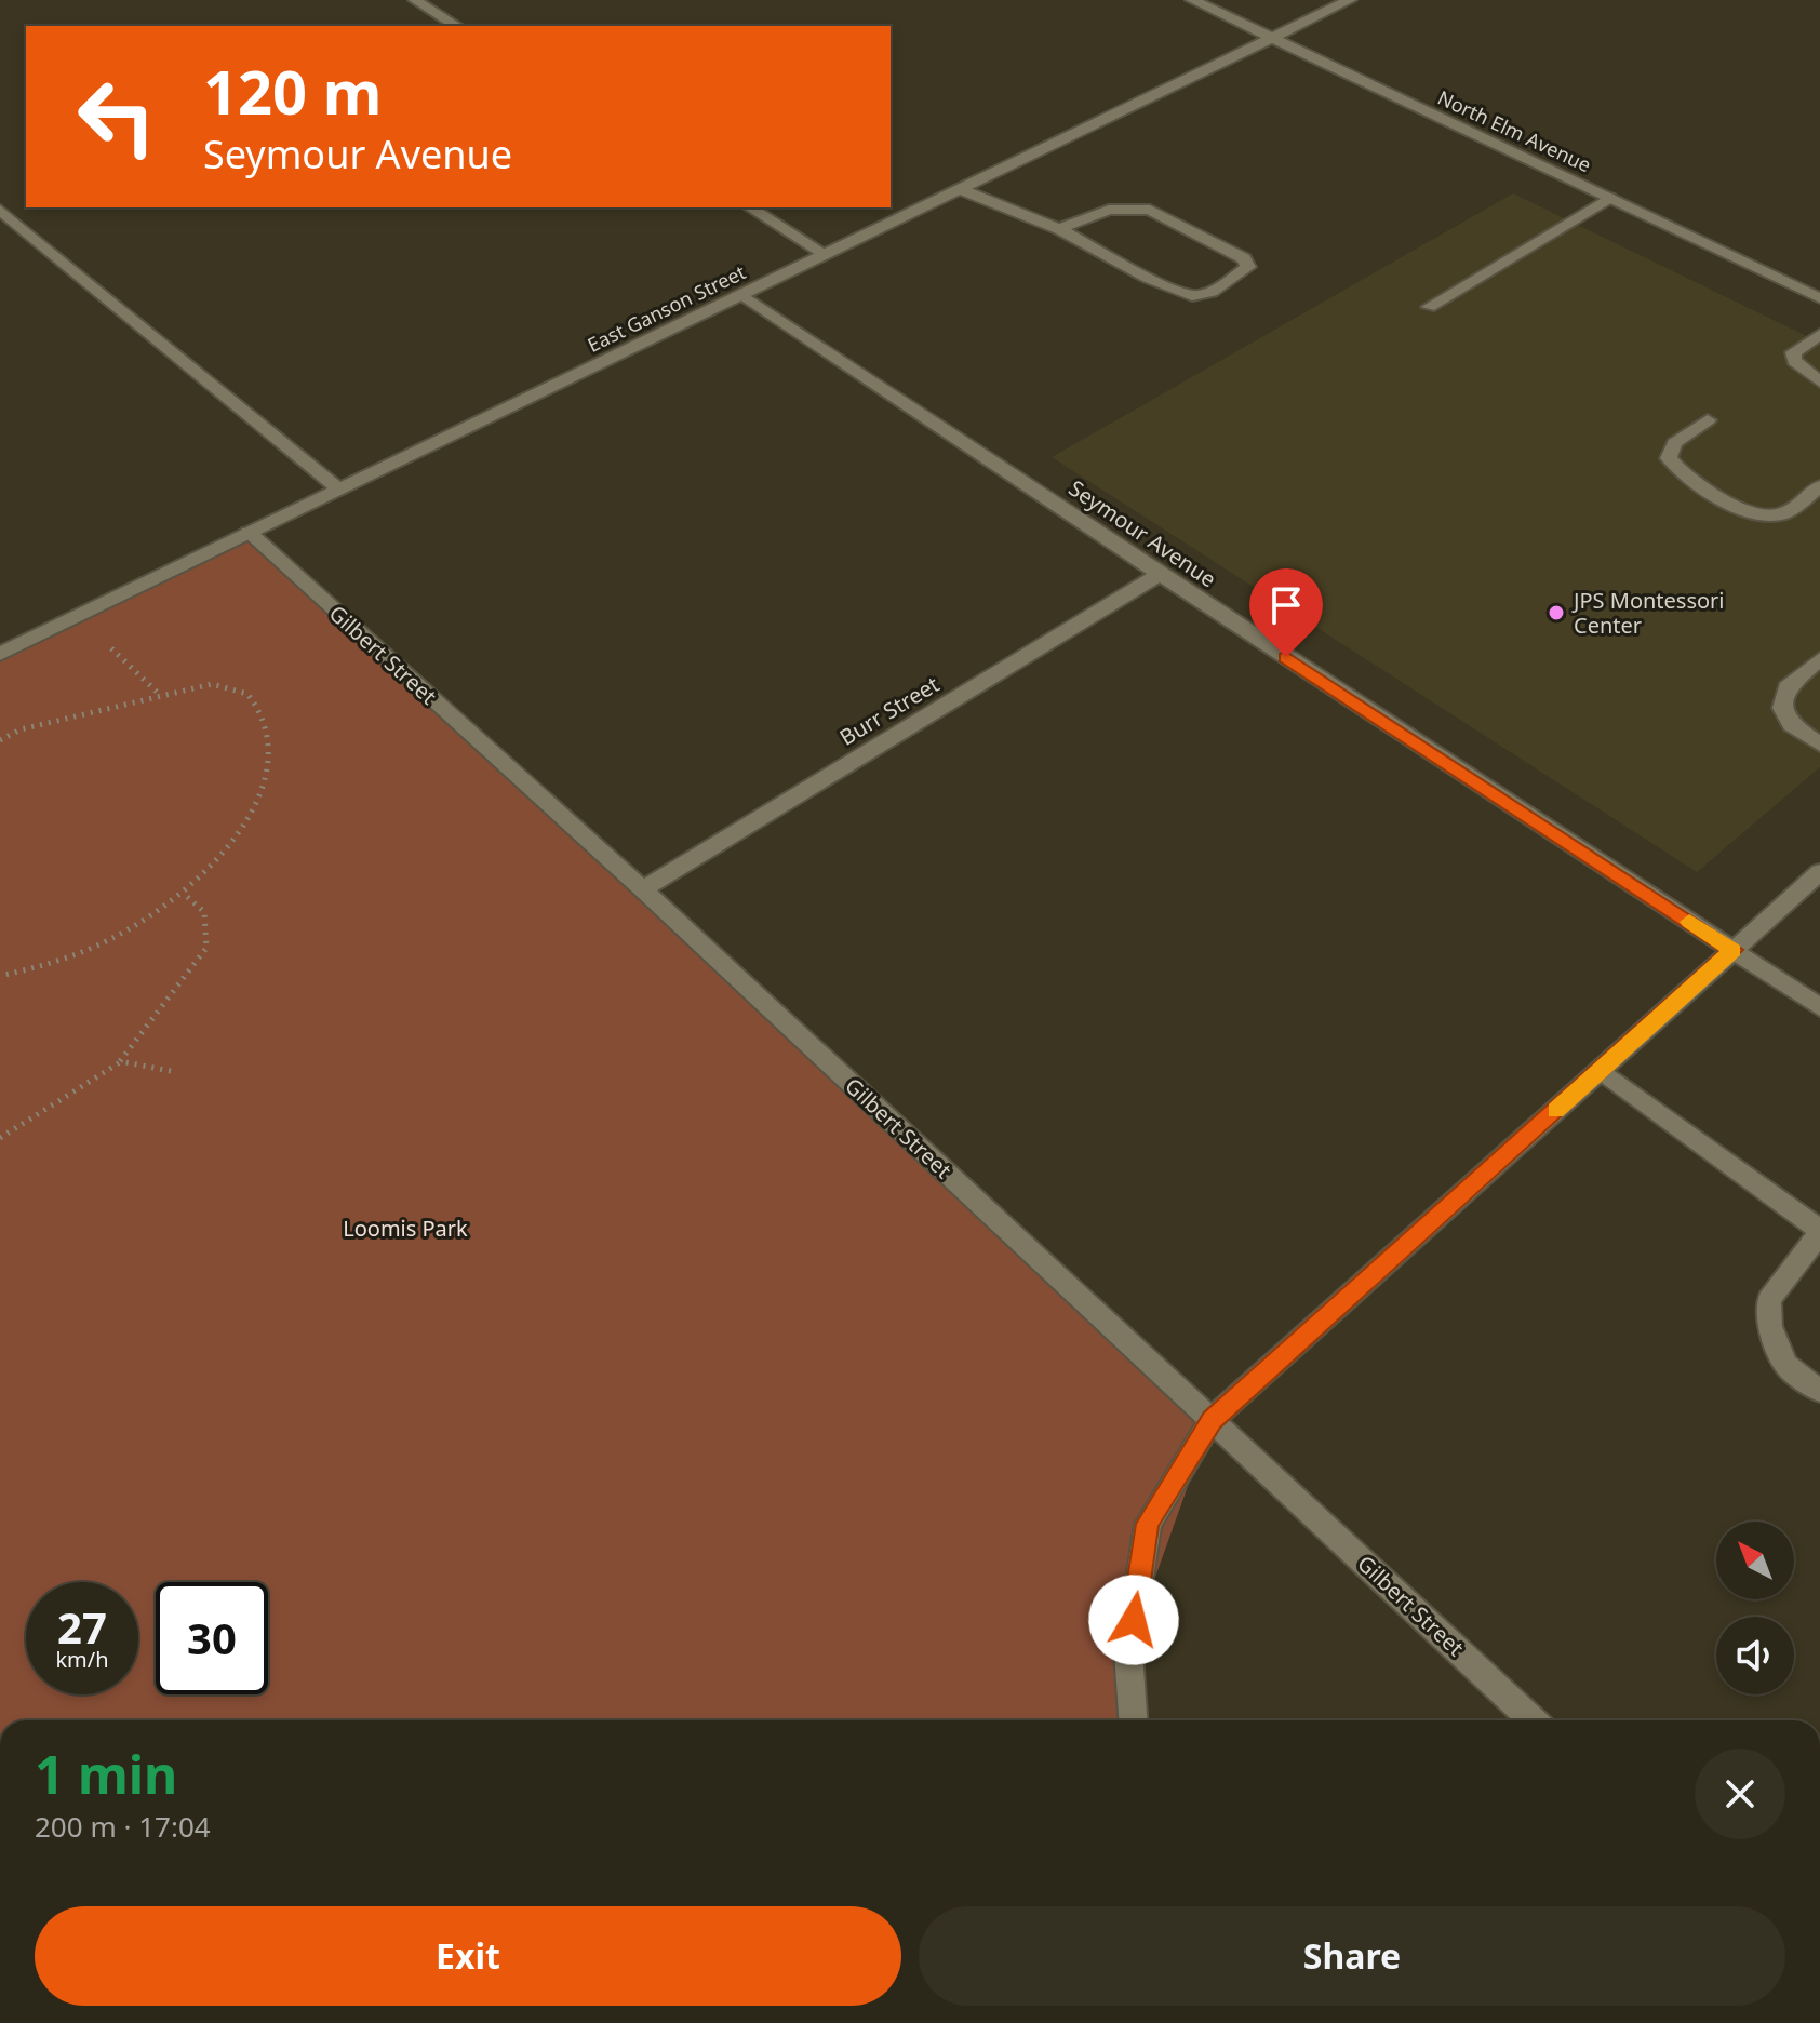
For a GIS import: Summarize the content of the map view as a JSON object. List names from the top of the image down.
{
  "streets": {
    "street": [
      "North Elm Avenue",
      "East Ganson Street",
      "Seymour Avenue",
      "Gilbert Street",
      "Burr Street"
    ]
  },
  "crossings": [
    ["North Elm Avenue", "East Ganson Street"],
    ["East Ganson Street", "Seymour Avenue"],
    ["East Ganson Street", "Gilbert Street"],
    ["Seymour Avenue", "Burr Street"],
    ["Gilbert Street", "Burr Street"]
  ],
  "parks": ["Loomis Park"],
  "places": ["JPS Montessori Center"],
  "north": "top left",
  "page": {
    "turn": ["120 m", "Seymour Avenue"],
    "speed": "27 km/h",
    "limit": "30",
    "heading": ["1 min", "200 m · 17:04"],
    "buttons": ["Exit", "Share"]
  }
}
